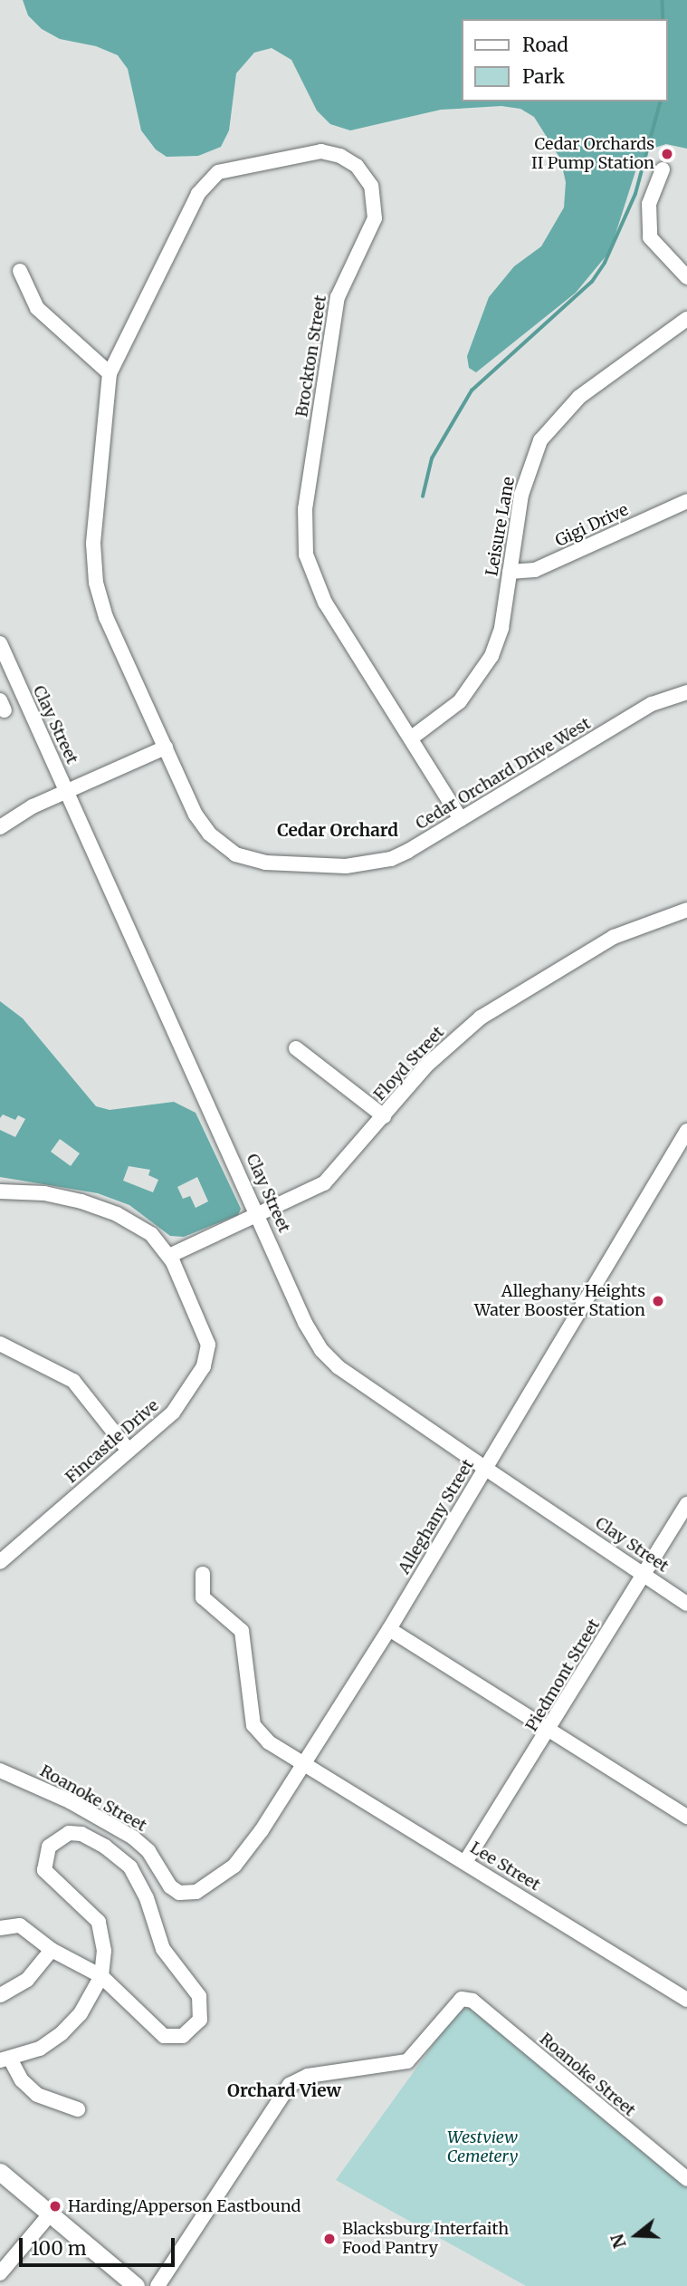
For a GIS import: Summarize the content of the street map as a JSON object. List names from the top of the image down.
{
  "streets": {
    "street": [
      "Brockton Street",
      "Gigi Drive",
      "Leisure Lane",
      "Clay Street",
      "Cedar Orchard Drive West",
      "Floyd Street",
      "Fincastle Drive",
      "Alleghany Street",
      "Piedmont Street",
      "Roanoke Street",
      "Lee Street"
    ]
  },
  "crossings": [
    ["Brockton Street", "Leisure Lane"],
    ["Brockton Street", "Cedar Orchard Drive West"],
    ["Gigi Drive", "Leisure Lane"],
    ["Clay Street", "Floyd Street"],
    ["Clay Street", "Alleghany Street"],
    ["Clay Street", "Piedmont Street"],
    ["Floyd Street", "Fincastle Drive"],
    ["Alleghany Street", "Roanoke Street"],
    ["Alleghany Street", "Lee Street"],
    ["Piedmont Street", "Lee Street"]
  ],
  "districts": ["Cedar Orchard", "Orchard View"],
  "parks": ["Westview Cemetery"],
  "places": [
    "Cedar Orchards II Pump Station",
    "Alleghany Heights Water Booster Station",
    "Harding/Apperson Eastbound",
    "Blacksburg Interfaith Food Pantry"
  ],
  "legend": ["Road", "Park"],
  "scale_bar": "100 m",
  "north": "left"
}
